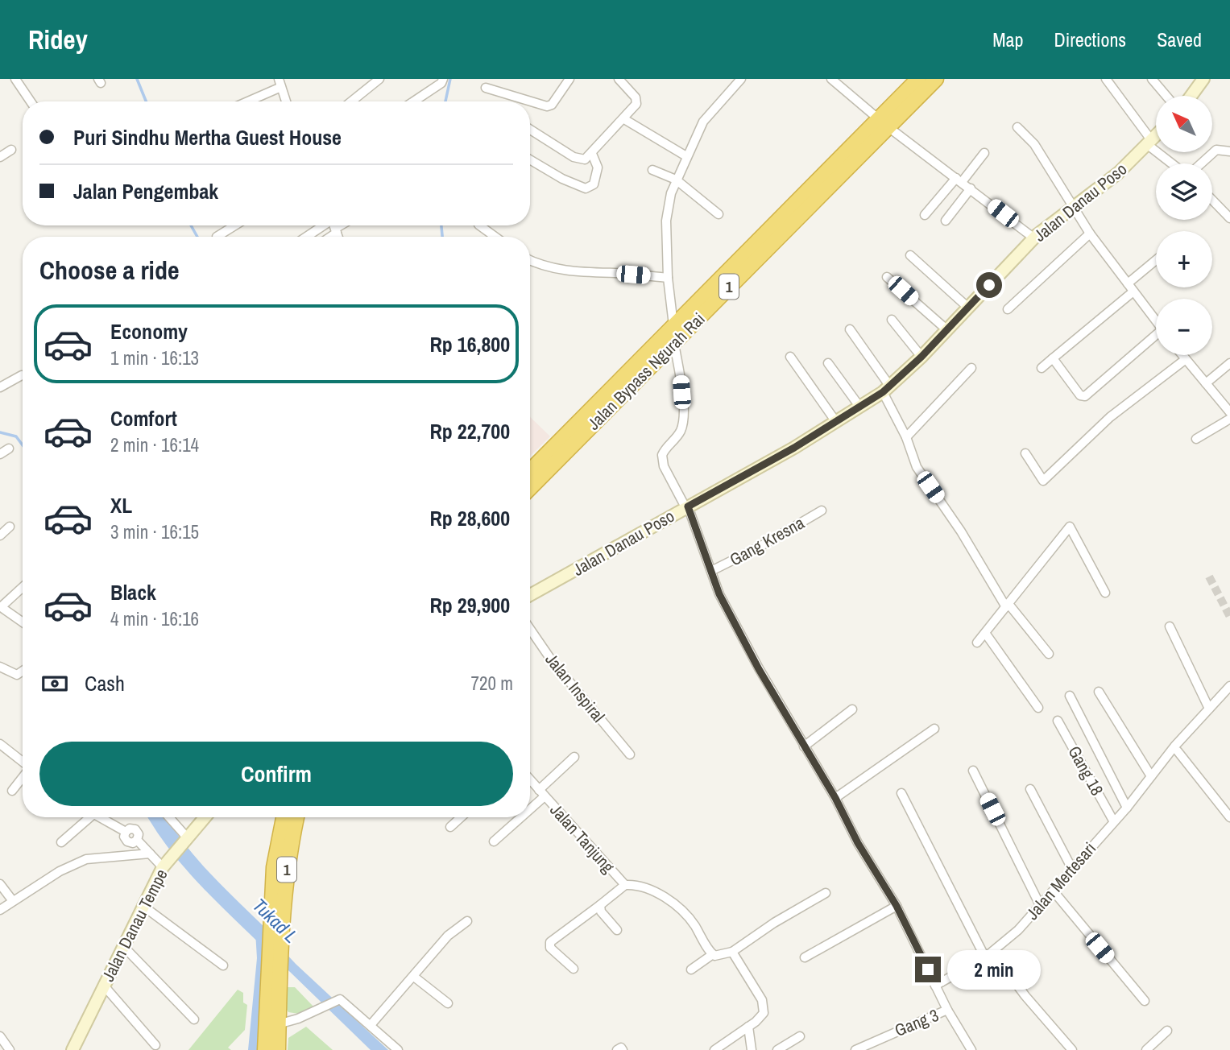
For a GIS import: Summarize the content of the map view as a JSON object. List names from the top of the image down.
{
  "streets": {
    "highway": ["1", "Jalan Bypass Ngurah Rai"],
    "street": [
      "Jalan Danau Poso",
      "Gang Kresna",
      "Jalan Inspiral",
      "Gang 18",
      "Jalan Tanjung",
      "Jalan Mertesari",
      "Jalan Danau Tempe",
      "Gang 3"
    ]
  },
  "crossings": [
    ["Gang 18", "Jalan Mertesari"]
  ],
  "water": ["Tukad L"],
  "north": "top left",
  "page": {
    "header": "Ridey",
    "nav": ["Map", "Directions", "Saved"],
    "map_buttons": ["+", "−"],
    "banner": ["Puri Sindhu Mertha Guest House", "Jalan Pengembak"],
    "heading": "Choose a ride",
    "list": [
      {
        "name": "Economy",
        "note": "1 min · 16:13",
        "value": "Rp 16,800"
      },
      {
        "name": "Comfort",
        "note": "2 min · 16:14",
        "value": "Rp 22,700"
      },
      {
        "name": "XL",
        "note": "3 min · 16:15",
        "value": "Rp 28,600"
      },
      {
        "name": "Black",
        "note": "4 min · 16:16",
        "value": "Rp 29,900"
      }
    ],
    "pay": ["Cash", "720 m"],
    "buttons": "Confirm",
    "bubble": "2 min"
  }
}
